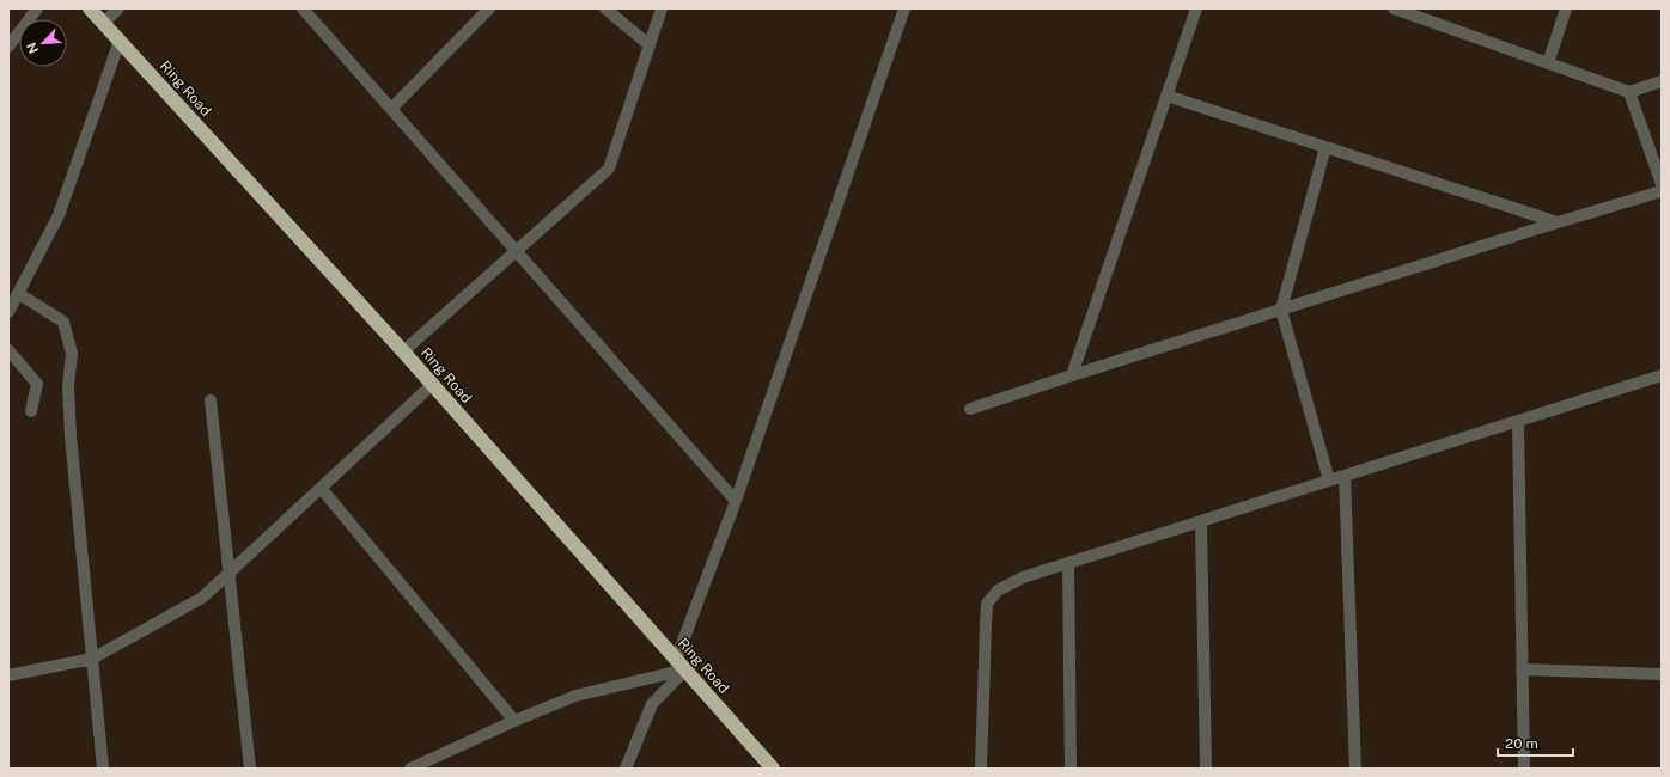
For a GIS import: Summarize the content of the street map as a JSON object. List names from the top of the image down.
{
  "streets": {
    "highway": ["Ring Road"]
  },
  "scale_bar": "20 m",
  "north": "bottom left"
}
